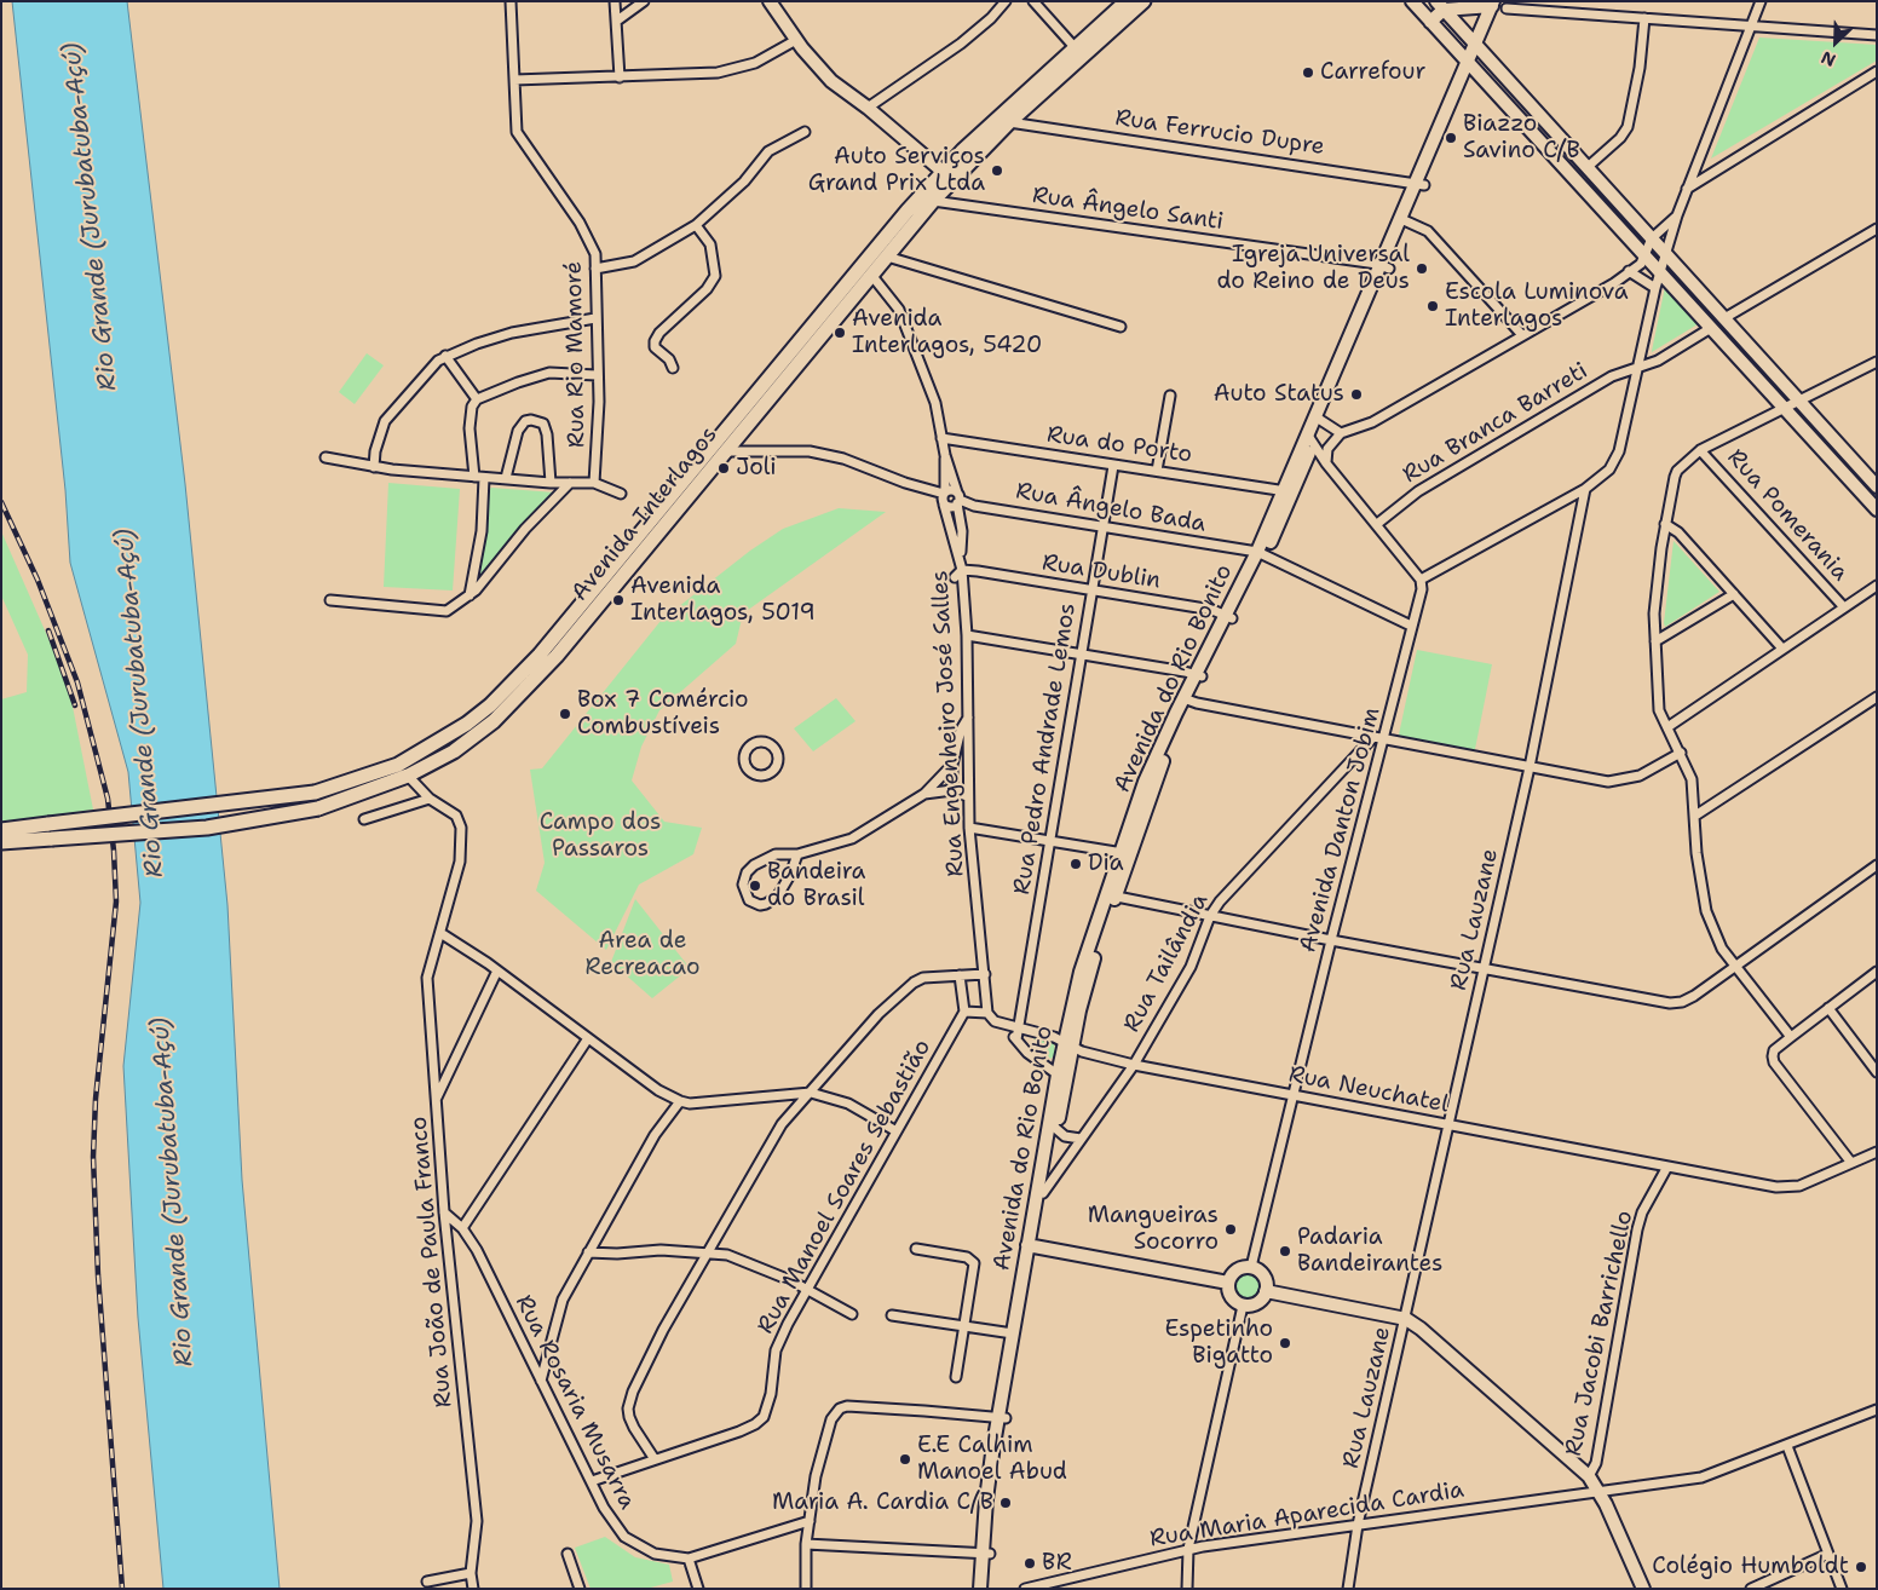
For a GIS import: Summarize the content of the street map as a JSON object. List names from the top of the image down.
{
  "streets": {
    "main road": ["Avenida Interlagos"],
    "street": [
      "Rua Ferrucio Dupre",
      "Rua Ângelo Santi",
      "Rua Rio Mamoré",
      "Rua Branca Barreti",
      "Rua do Porto",
      "Rua Ângelo Bada",
      "Rua Pomerania",
      "Rua Dublin",
      "Avenida do Rio Bonito",
      "Rua Engenheiro José Salles",
      "Rua Pedro Andrade Lemos",
      "Avenida Danton Jobim",
      "Rua Lauzane",
      "Rua Tailândia",
      "Rua Neuchatel",
      "Rua Manoel Soares Sebastião",
      "Rua João de Paula Franco",
      "Rua Jacobi Barrichello",
      "Rua Rosaria Musarra",
      "Rua Maria Aparecida Cardia"
    ]
  },
  "crossings": [
    ["Rua Ferrucio Dupre", "Avenida Interlagos"],
    ["Rua Ferrucio Dupre", "Avenida do Rio Bonito"],
    ["Rua Ângelo Santi", "Avenida Interlagos"],
    ["Rua Ângelo Santi", "Avenida do Rio Bonito"],
    ["Rua do Porto", "Avenida do Rio Bonito"],
    ["Rua do Porto", "Rua Engenheiro José Salles"],
    ["Rua do Porto", "Rua Pedro Andrade Lemos"],
    ["Rua Ângelo Bada", "Avenida do Rio Bonito"],
    ["Rua Ângelo Bada", "Rua Engenheiro José Salles"],
    ["Rua Ângelo Bada", "Rua Pedro Andrade Lemos"],
    ["Rua Ângelo Bada", "Avenida Danton Jobim"],
    ["Avenida Interlagos", "Rua Engenheiro José Salles"],
    ["Avenida Interlagos", "Rua João de Paula Franco"],
    ["Rua Dublin", "Avenida do Rio Bonito"],
    ["Rua Dublin", "Rua Engenheiro José Salles"],
    ["Rua Dublin", "Rua Pedro Andrade Lemos"],
    ["Avenida do Rio Bonito", "Rua Tailândia"],
    ["Avenida do Rio Bonito", "Rua Neuchatel"],
    ["Rua Pedro Andrade Lemos", "Rua Neuchatel"],
    ["Avenida Danton Jobim", "Rua Neuchatel"],
    ["Rua Lauzane", "Rua Neuchatel"],
    ["Rua Lauzane", "Rua Maria Aparecida Cardia"],
    ["Rua Tailândia", "Rua Neuchatel"],
    ["Rua Neuchatel", "Rua Jacobi Barrichello"],
    ["Rua Manoel Soares Sebastião", "Rua Rosaria Musarra"],
    ["Rua João de Paula Franco", "Rua Rosaria Musarra"]
  ],
  "water": ["Rio Grande (Jurubatuba-Açú)"],
  "parks": ["Campo dos Passaros", "Area de Recreacao"],
  "places": [
    "Carrefour",
    "Biazzo Savino C/B",
    "Auto Serviços Grand Prix Ltda",
    "Igreja Universal do Reino de Deus",
    "Escola Luminova Interlagos",
    "Avenida Interlagos, 5420",
    "Auto Status",
    "Joli",
    "Avenida Interlagos, 5019",
    "Box 7 Comércio Combustíveis",
    "Dia",
    "Bandeira do Brasil",
    "Mangueiras Socorro",
    "Padaria Bandeirantes",
    "Espetinho Bigatto",
    "E.E Calhim Manoel Abud",
    "Maria A. Cardia C/B",
    "BR",
    "Colégio Humboldt"
  ],
  "north": "bottom left"
}
